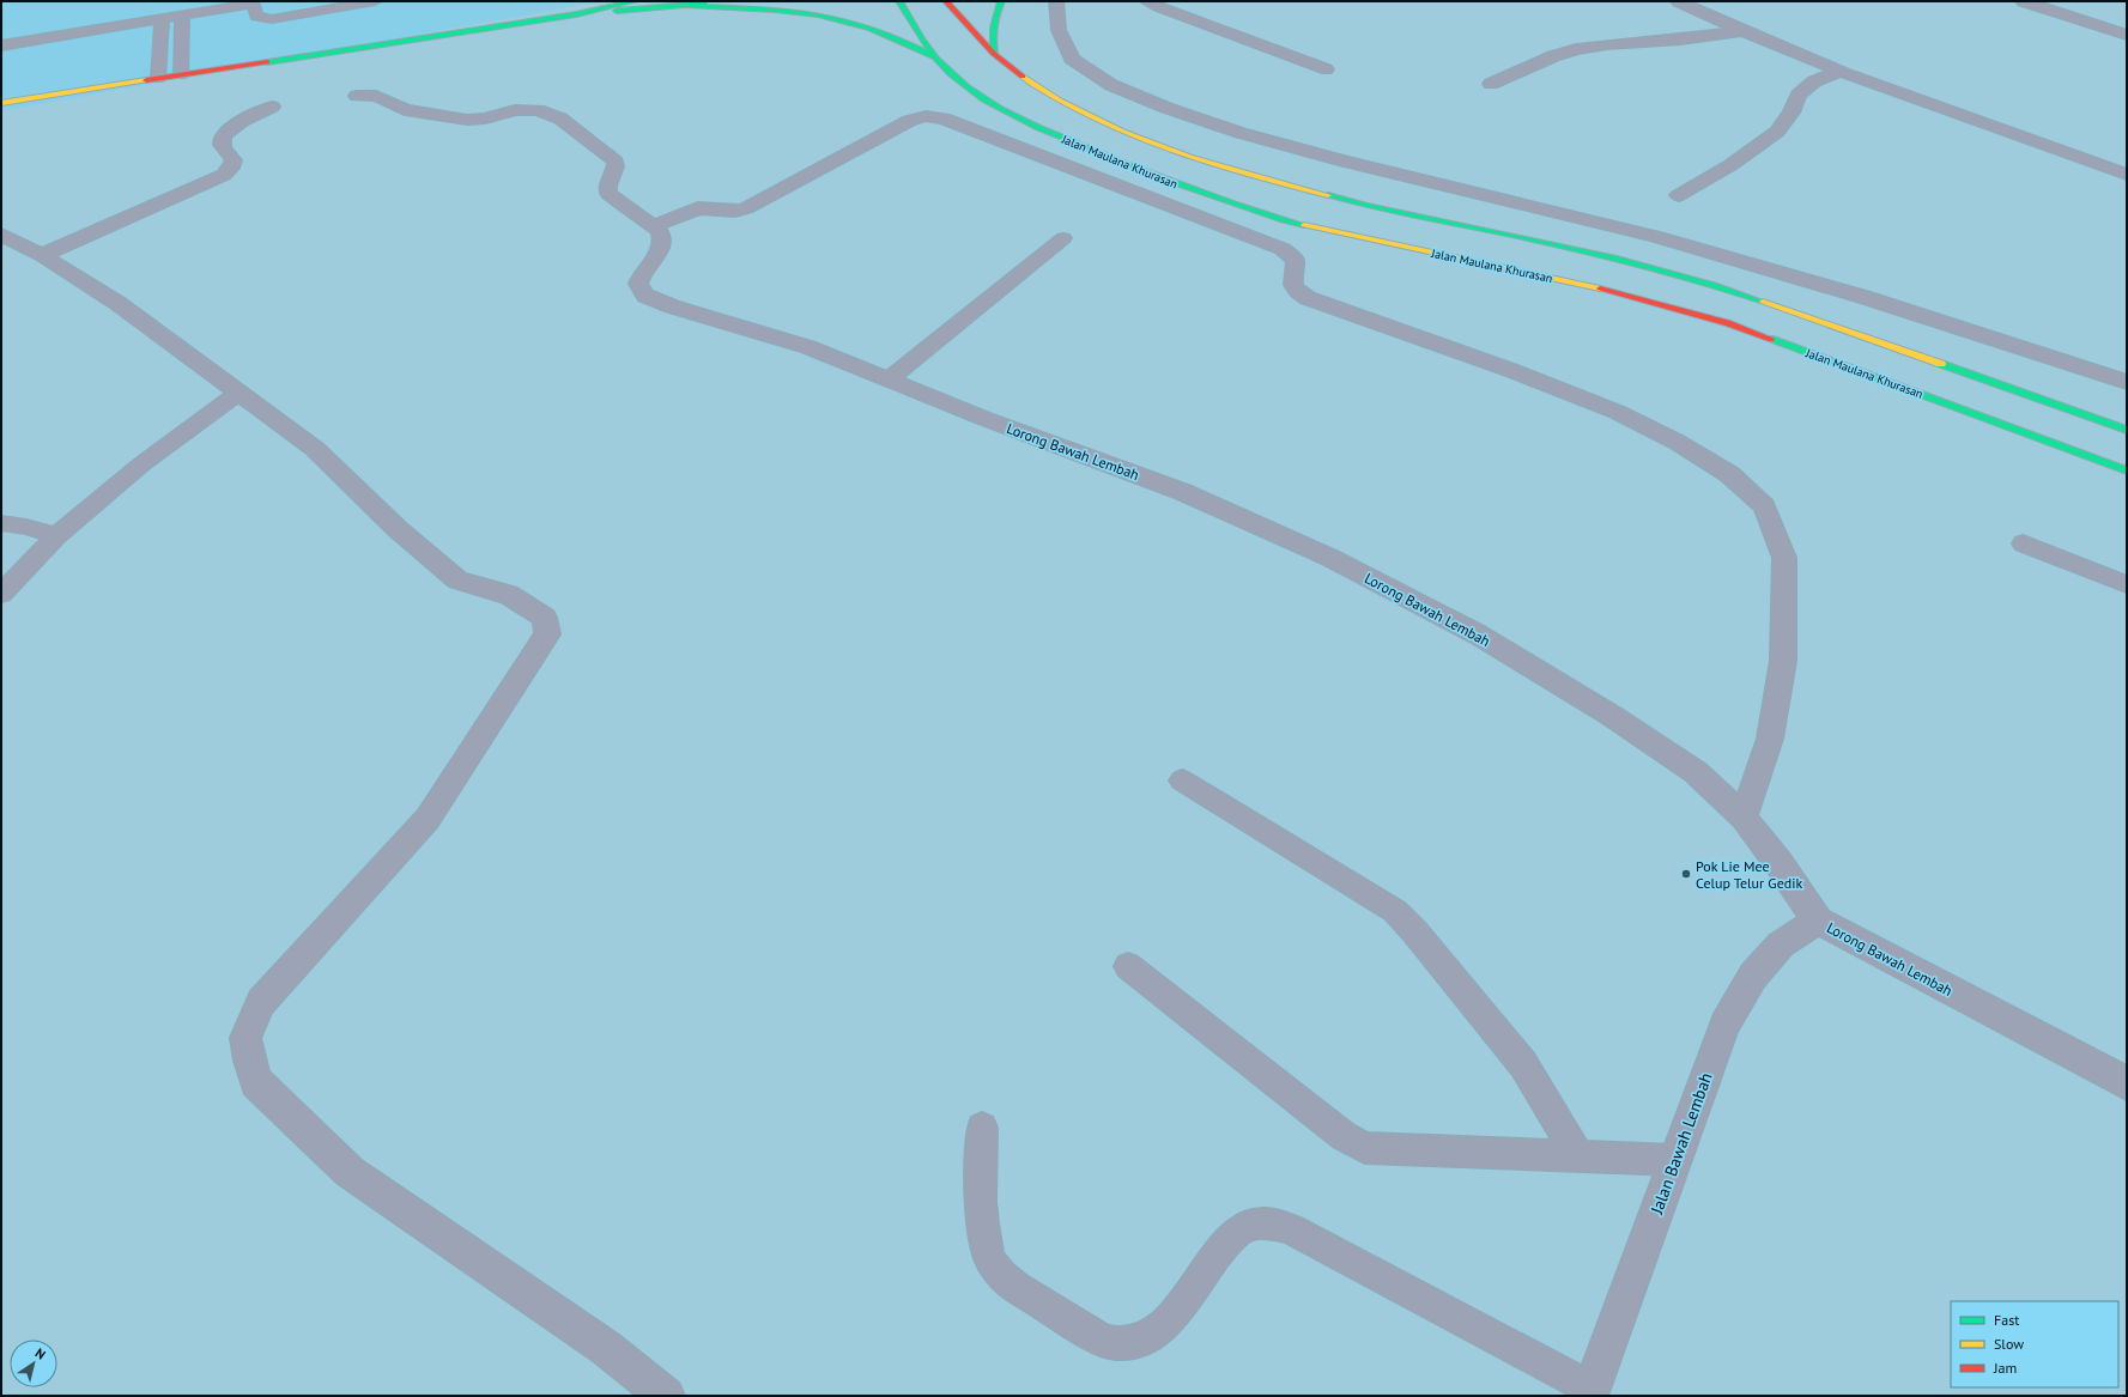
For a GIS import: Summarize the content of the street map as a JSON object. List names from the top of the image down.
{
  "streets": {
    "street": ["Jalan Maulana Khurasan", "Lorong Bawah Lembah", "Jalan Bawah Lembah"]
  },
  "crossings": [
    ["Lorong Bawah Lembah", "Jalan Bawah Lembah"]
  ],
  "places": ["Pok Lie Mee Celup Telur Gedik"],
  "legend": ["Fast", "Slow", "Jam"],
  "north": "top right"
}
